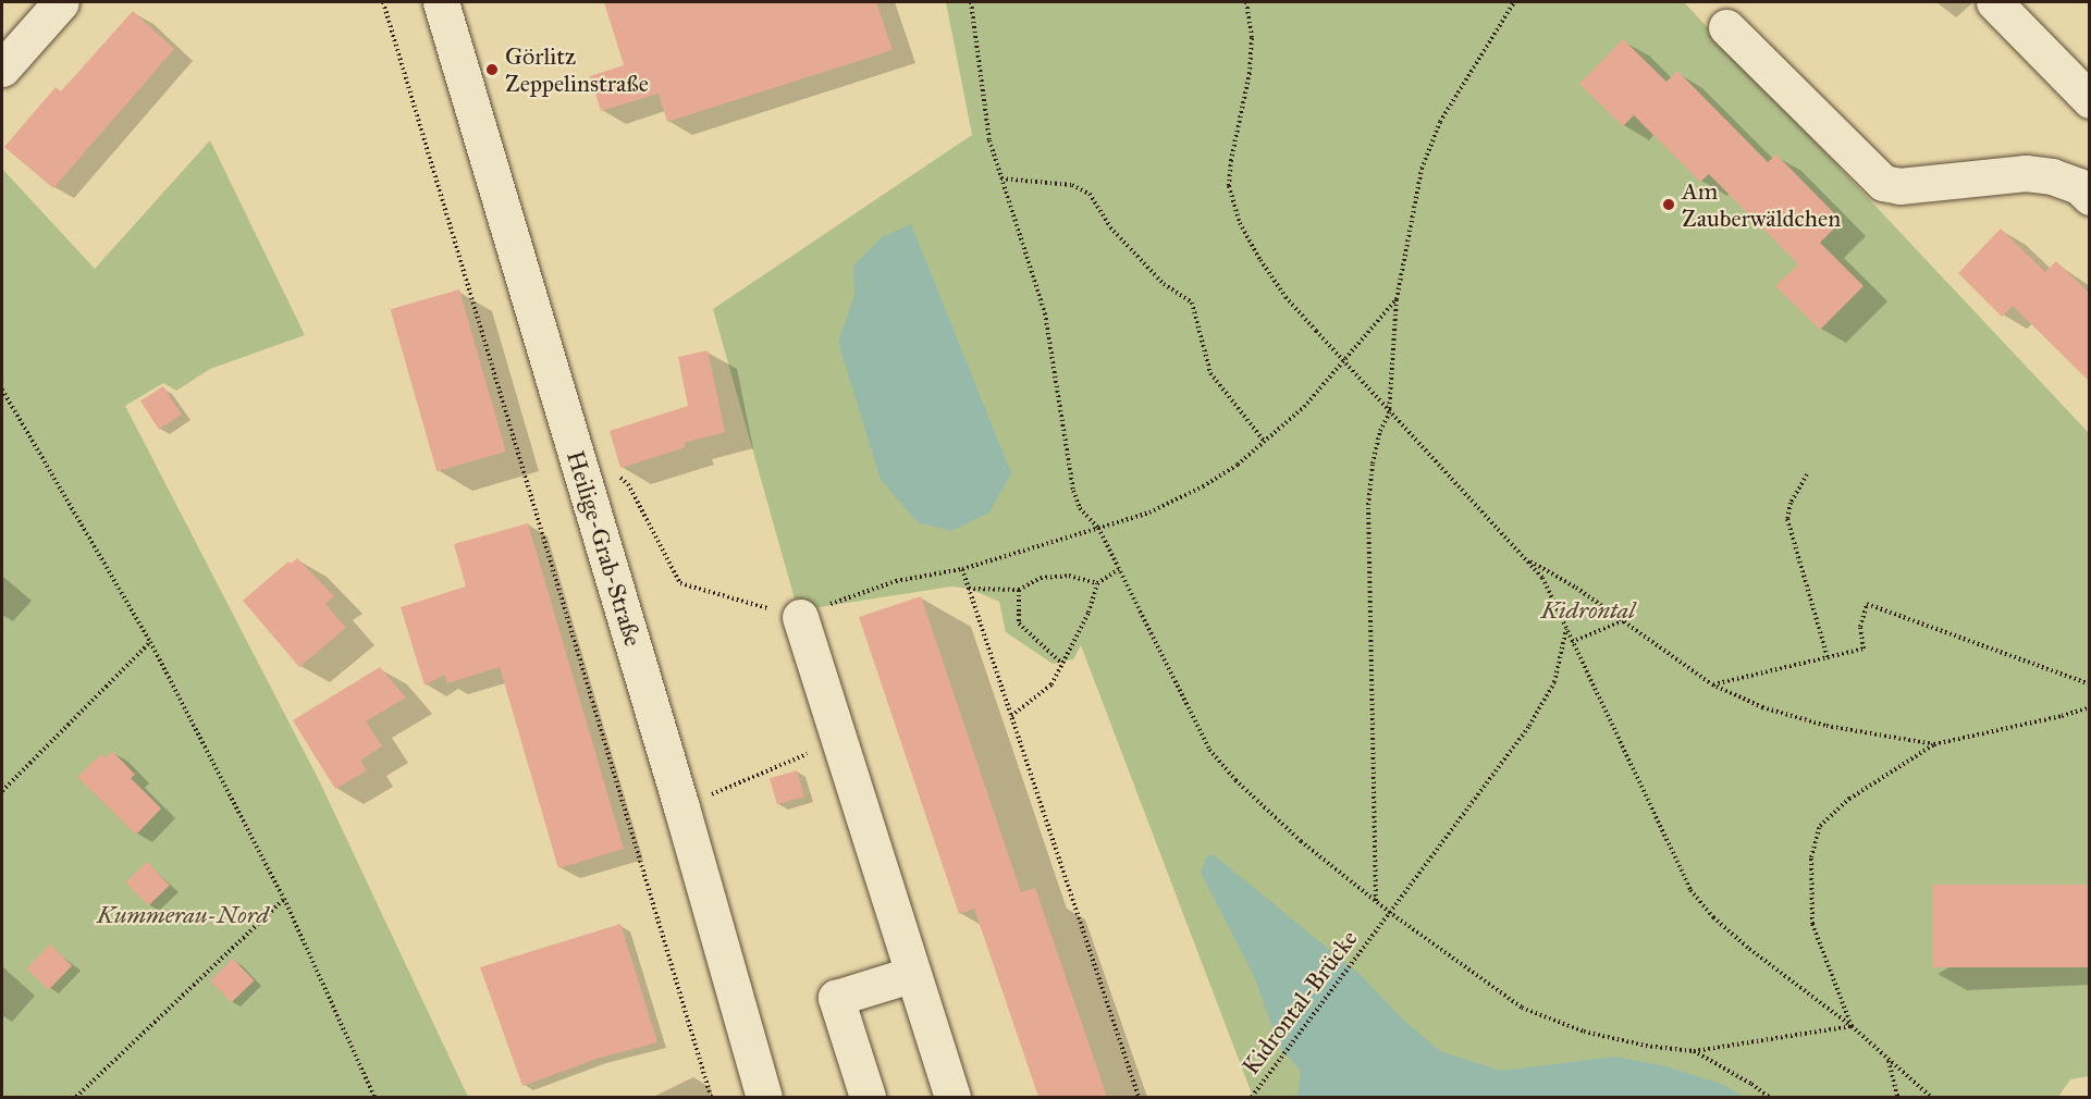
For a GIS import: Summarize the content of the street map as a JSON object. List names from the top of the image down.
{
  "streets": {
    "street": ["Heilige-Grab-Straße"],
    "path": ["Kidrontal-Brücke"]
  },
  "parks": ["Kidrontal", "Kummerau-Nord"],
  "places": ["Görlitz Zeppelinstraße", "Am Zauberwäldchen"]
}
